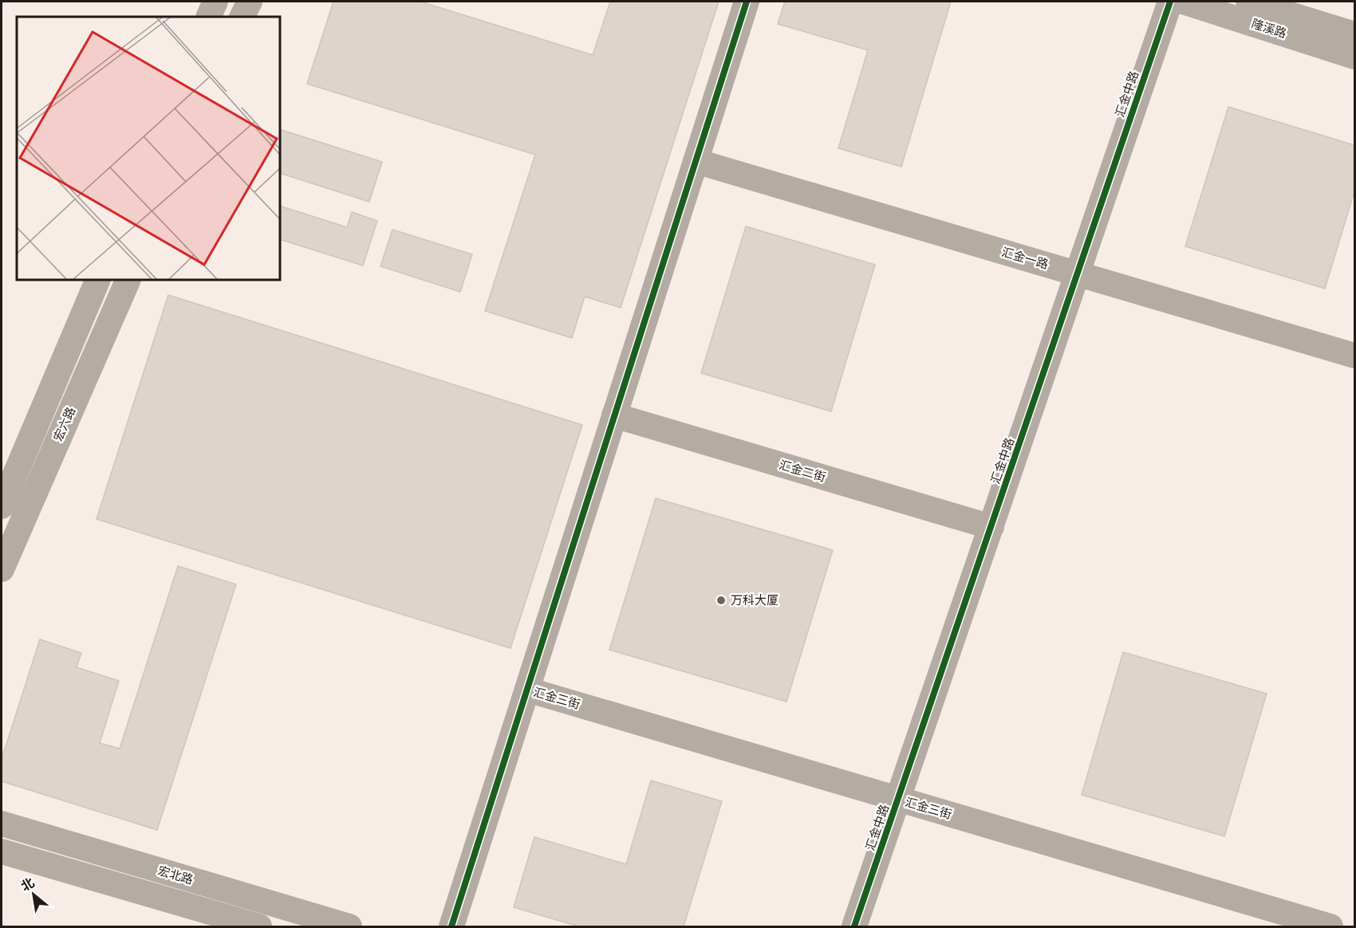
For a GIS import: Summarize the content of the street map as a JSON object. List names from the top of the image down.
{
  "streets": {
    "street": [
      "隆溪路",
      "汇金中路",
      "汇金一路",
      "宏六路",
      "汇金二街",
      "汇金三街",
      "宏北路"
    ]
  },
  "crossings": [
    ["汇金中路", "汇金一路"],
    ["汇金中路", "汇金二街"],
    ["汇金中路", "汇金三街"]
  ],
  "places": ["万科大厦"],
  "north": "top left"
}
